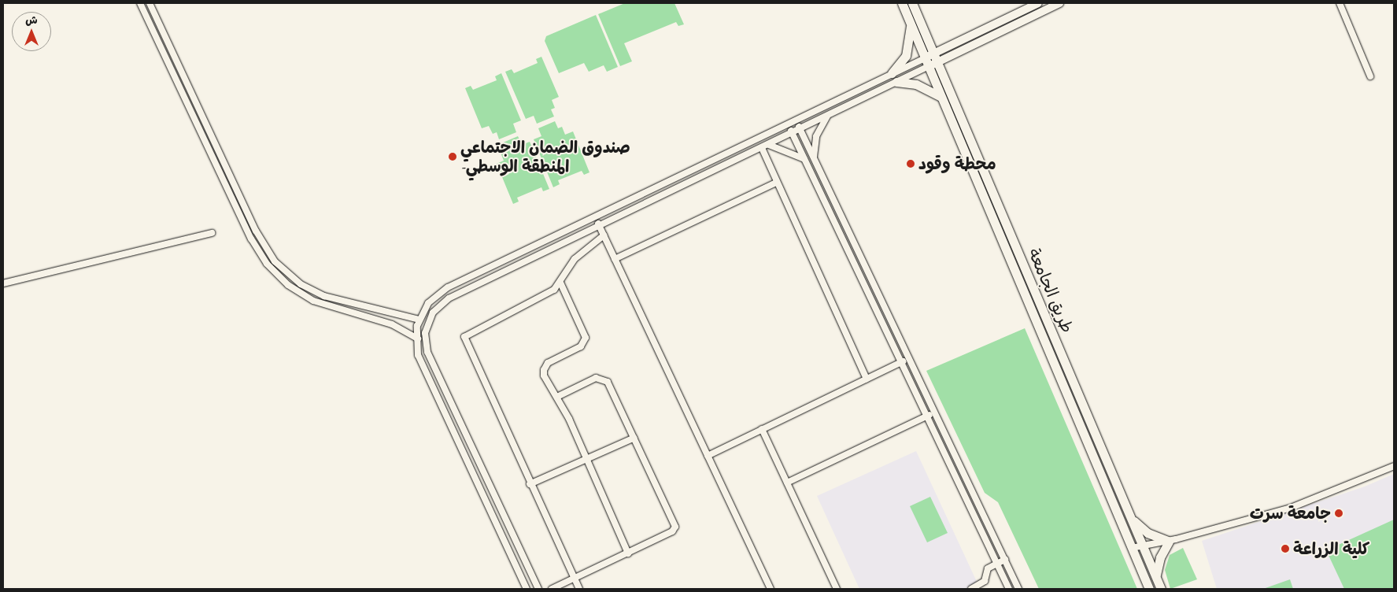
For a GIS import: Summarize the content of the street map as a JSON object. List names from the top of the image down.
{
  "streets": {
    "highway": ["طريق الجامعة"]
  },
  "places": [
    "صندوق الضمان الاجتماعي -المنطقة الوسطي",
    "محطة وقود",
    "جامعة سرت",
    "كلية الزراعة"
  ],
  "north": "top"
}
